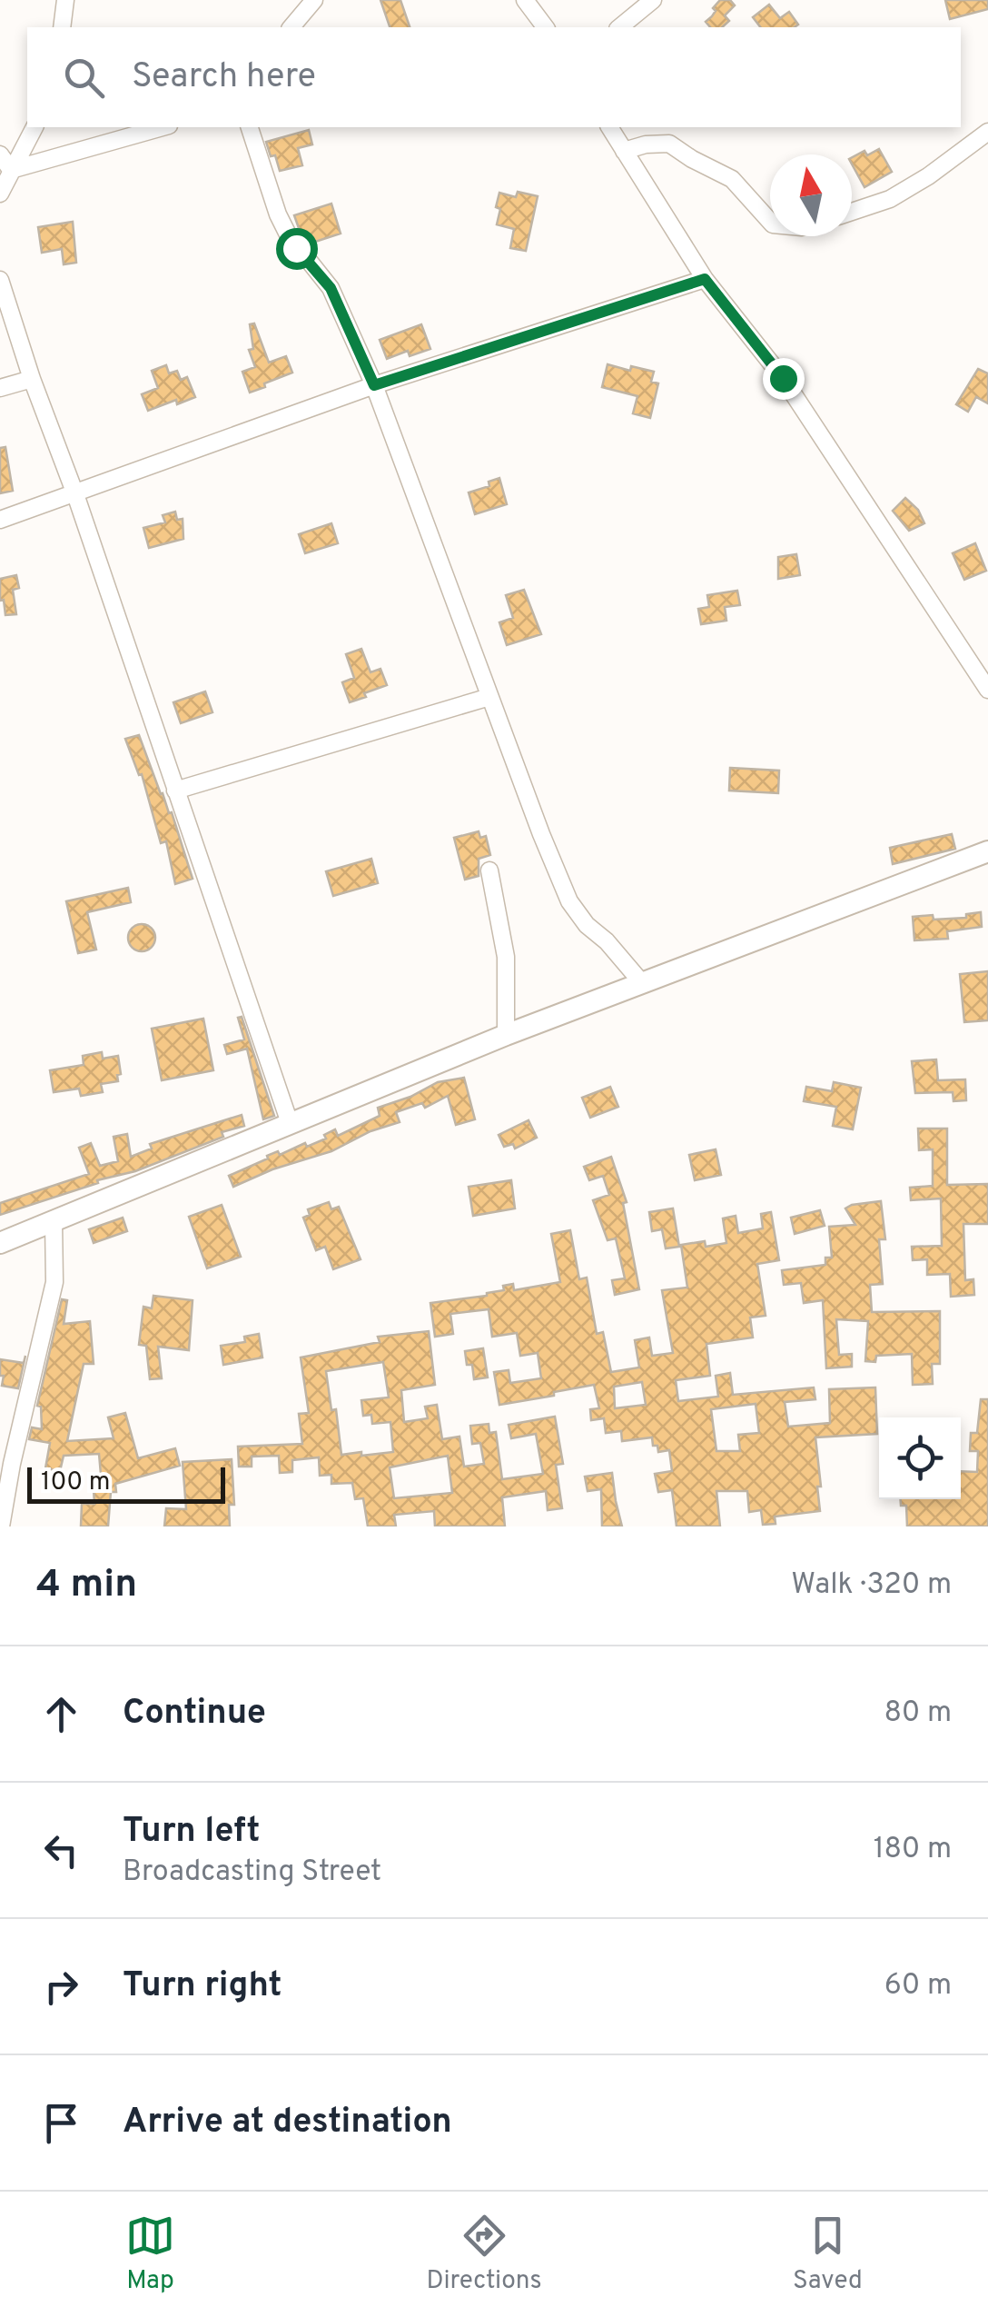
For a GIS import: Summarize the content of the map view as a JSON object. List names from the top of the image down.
{
  "scale_bar": "100 m",
  "north": "top",
  "page": {
    "search": "Search here",
    "scale": "100 m",
    "heading": ["4 min", "Walk · 320 m"],
    "list": [
      ["Continue", "80 m"],
      ["Turn left", "Broadcasting Street", "180 m"],
      ["Turn right", "60 m"],
      "Arrive at destination"
    ],
    "nav": ["Map", "Directions", "Saved"]
  }
}
